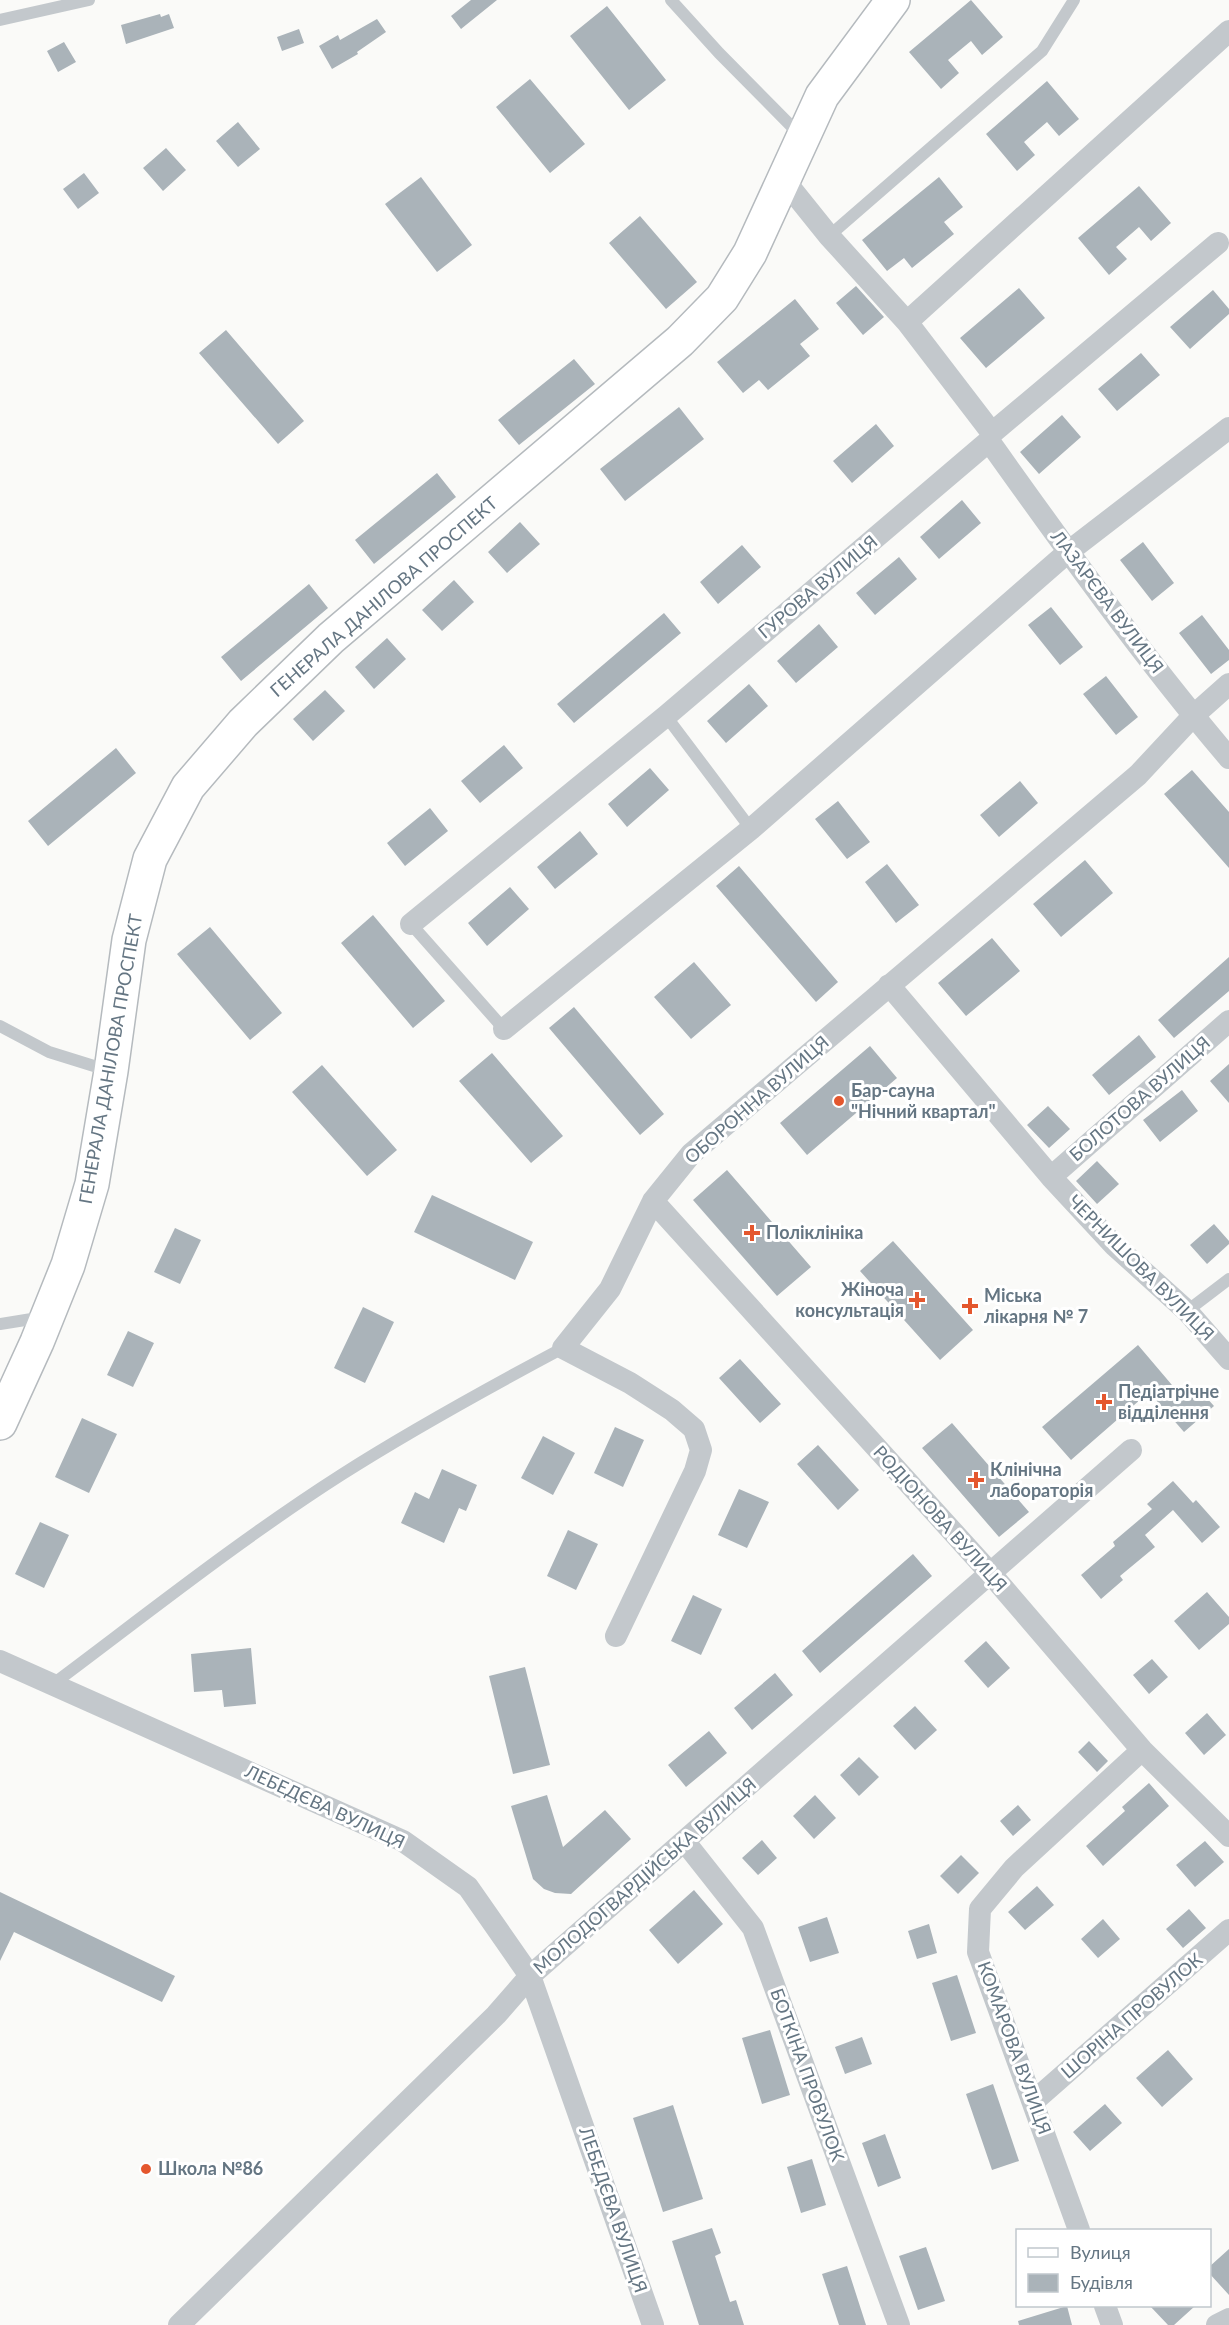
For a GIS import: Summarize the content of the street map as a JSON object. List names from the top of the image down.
{
  "streets": {
    "main road": ["ГЕНЕРАЛА ДАНІЛОВА ПРОСПЕКТ"],
    "street": [
      "ГУРОВА ВУЛИЦЯ",
      "ЛАЗАРЄВА ВУЛИЦЯ",
      "БОЛОТОВА ВУЛИЦЯ",
      "ОБОРОННА ВУЛИЦЯ",
      "ЧЕРНИШОВА ВУЛИЦЯ",
      "РОДІОНОВА ВУЛИЦЯ",
      "ЛЕБЕДЄВА ВУЛИЦЯ",
      "МОЛОДОГВАРДІЙСЬКА ВУЛИЦЯ",
      "ШОРІНА ПРОВУЛОК",
      "КОМАРОВА ВУЛИЦЯ",
      "БОТКІНА ПРОВУЛОК"
    ]
  },
  "crossings": [
    ["ГУРОВА ВУЛИЦЯ", "ЛАЗАРЄВА ВУЛИЦЯ"],
    ["ГЕНЕРАЛА ДАНІЛОВА ПРОСПЕКТ", "ЛАЗАРЄВА ВУЛИЦЯ"],
    ["ЛАЗАРЄВА ВУЛИЦЯ", "ОБОРОННА ВУЛИЦЯ"],
    ["БОЛОТОВА ВУЛИЦЯ", "ЧЕРНИШОВА ВУЛИЦЯ"],
    ["ОБОРОННА ВУЛИЦЯ", "ЧЕРНИШОВА ВУЛИЦЯ"],
    ["ОБОРОННА ВУЛИЦЯ", "РОДІОНОВА ВУЛИЦЯ"],
    ["РОДІОНОВА ВУЛИЦЯ", "МОЛОДОГВАРДІЙСЬКА ВУЛИЦЯ"],
    ["РОДІОНОВА ВУЛИЦЯ", "КОМАРОВА ВУЛИЦЯ"],
    ["ЛЕБЕДЄВА ВУЛИЦЯ", "МОЛОДОГВАРДІЙСЬКА ВУЛИЦЯ"],
    ["МОЛОДОГВАРДІЙСЬКА ВУЛИЦЯ", "БОТКІНА ПРОВУЛОК"],
    ["ШОРІНА ПРОВУЛОК", "КОМАРОВА ВУЛИЦЯ"]
  ],
  "places": {
    "other": ["Бар-сауна \"Нічний квартал\"", "Школа №86"],
    "health": [
      "Поліклініка",
      "Жіноча консультація",
      "Міська лікарня № 7",
      "Педіатрічне відділення",
      "Клінічна лабораторія"
    ]
  },
  "legend": ["Вулиця", "Будівля"]
}
